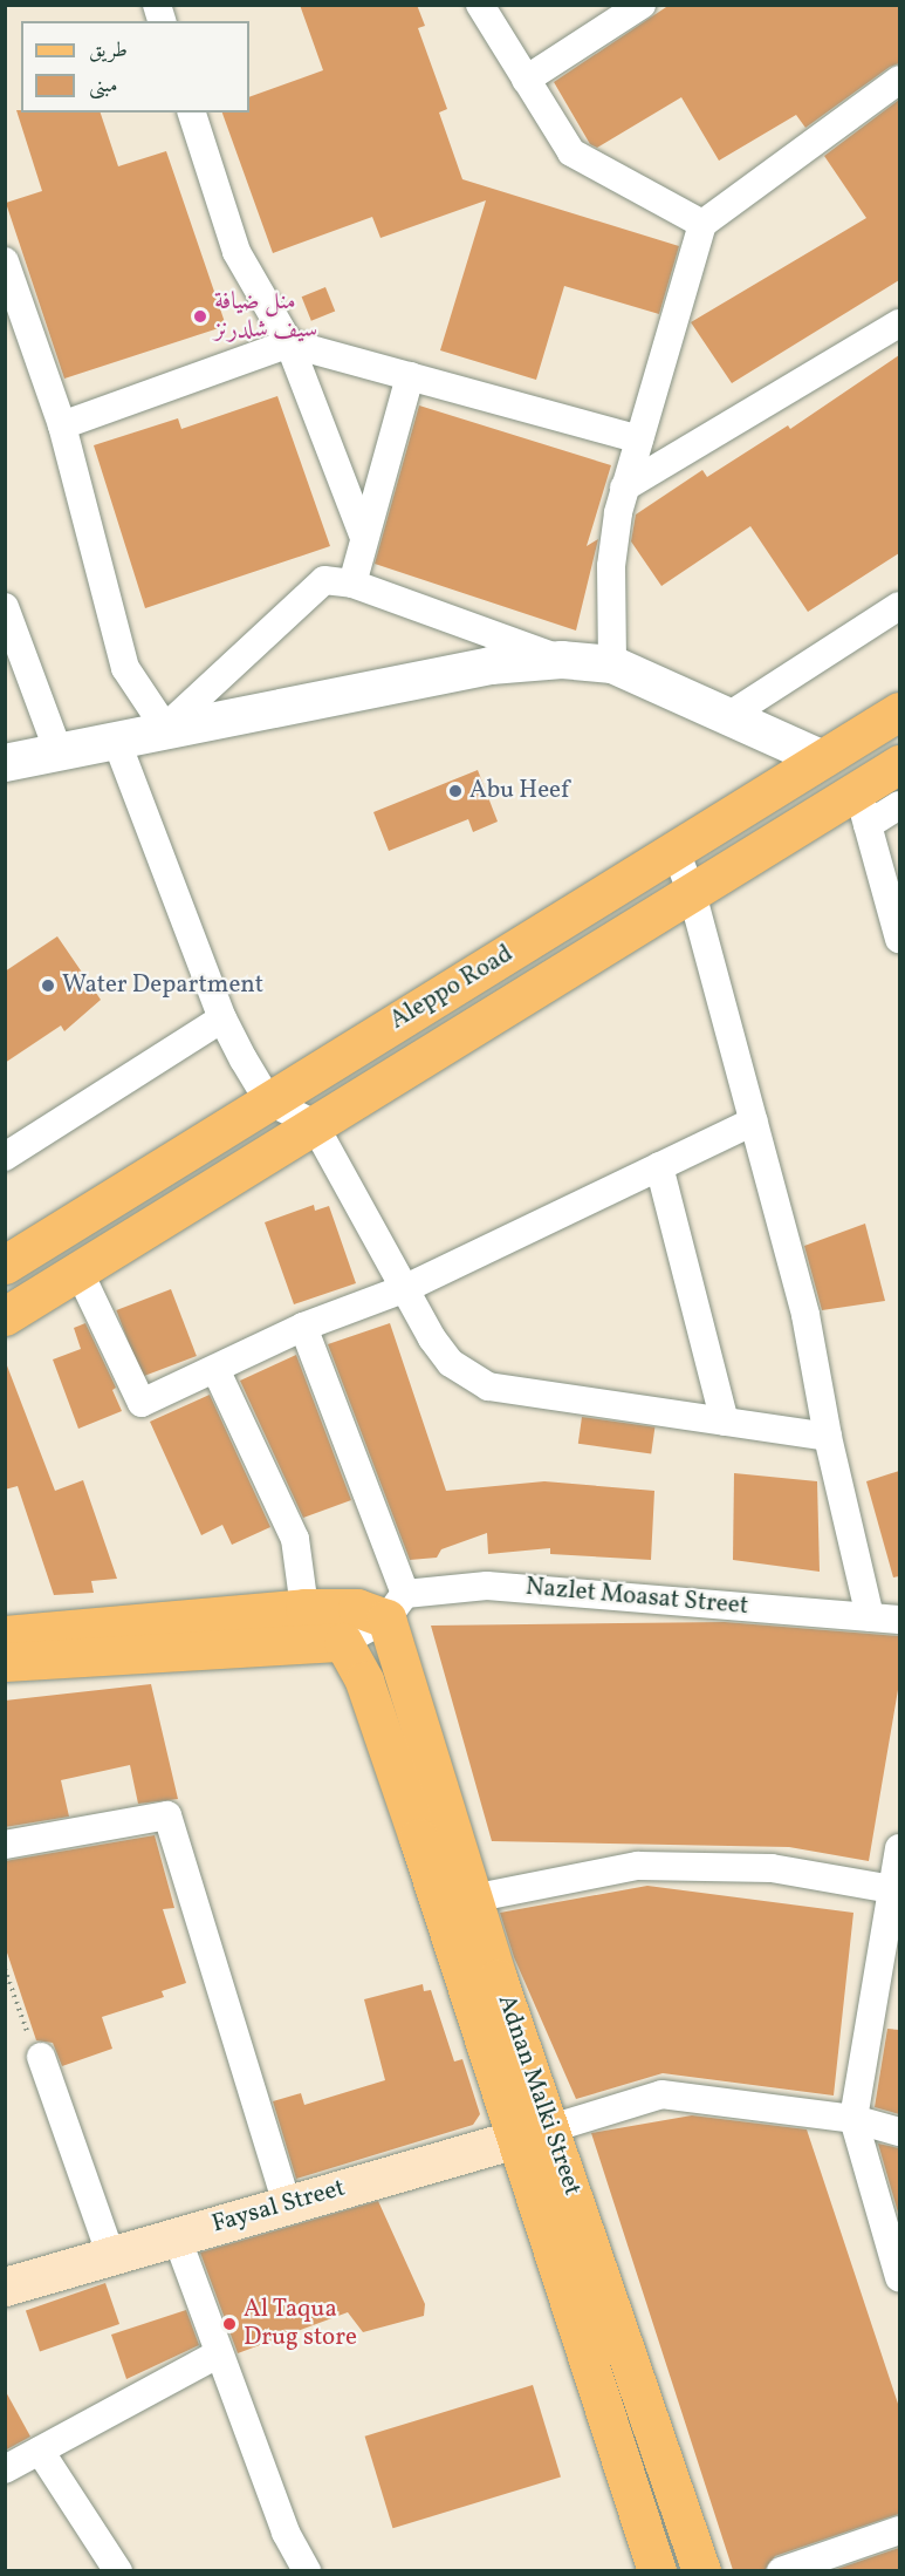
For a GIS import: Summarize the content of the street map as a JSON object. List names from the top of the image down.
{
  "streets": {
    "main road": [
      "Aleppo Road",
      "Nazlet Moasat Street",
      "Adnan Malki Street",
      "Faysal Street"
    ]
  },
  "crossings": [
    ["Nazlet Moasat Street", "Adnan Malki Street"],
    ["Adnan Malki Street", "Faysal Street"]
  ],
  "places": [
    "منل ضيافة سيف شلدرنز",
    "Abu Heef",
    "Water Department",
    "Al Taqua Drug store"
  ],
  "legend": ["طريق", "مبنى"]
}
